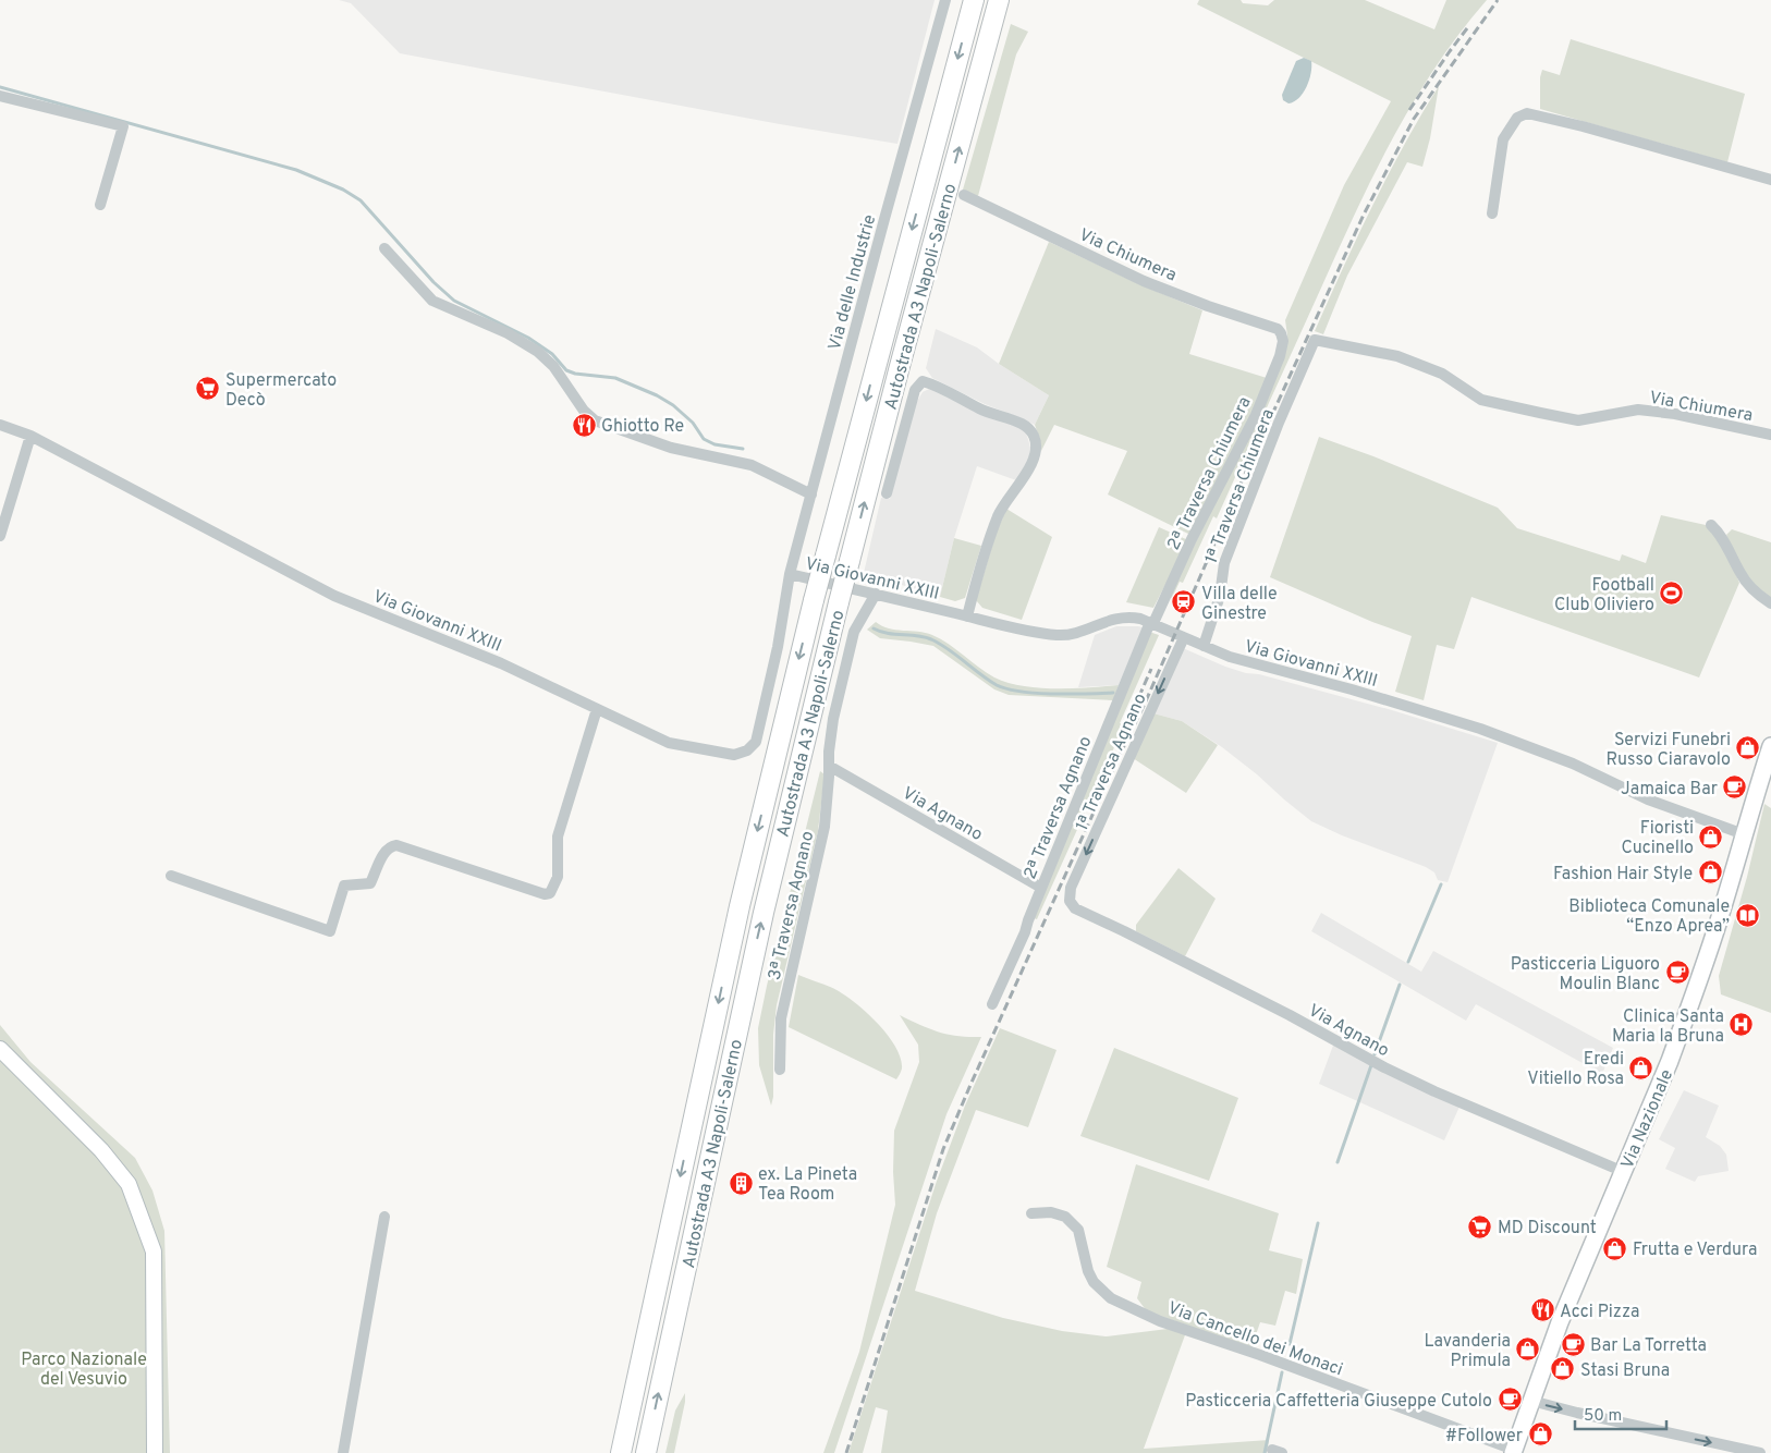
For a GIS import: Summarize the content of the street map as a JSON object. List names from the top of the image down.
{
  "streets": {
    "highway": ["Autostrada A3 Napoli-Salerno"],
    "main road": ["Via Nazionale"],
    "street": [
      "Via Chiumera",
      "Via delle Industrie",
      "2ª Traversa Chiumera",
      "1ª Traversa Chiumera",
      "Via Giovanni XXIII",
      "1ª Traversa Agnano",
      "2ª Traversa Agnano",
      "Via Agnano",
      "3ª Traversa Agnano",
      "Via Cancello dei Monaci"
    ]
  },
  "crossings": [
    ["Via Chiumera", "2ª Traversa Chiumera"],
    ["Via Chiumera", "1ª Traversa Chiumera"],
    ["Via delle Industrie", "Via Giovanni XXIII"],
    ["2ª Traversa Chiumera", "Via Giovanni XXIII"],
    ["2ª Traversa Chiumera", "2ª Traversa Agnano"],
    ["1ª Traversa Chiumera", "Via Giovanni XXIII"],
    ["Via Giovanni XXIII", "1ª Traversa Agnano"],
    ["Via Giovanni XXIII", "2ª Traversa Agnano"],
    ["Via Giovanni XXIII", "3ª Traversa Agnano"],
    ["Via Giovanni XXIII", "Via Nazionale"],
    ["1ª Traversa Agnano", "Via Agnano"],
    ["2ª Traversa Agnano", "Via Agnano"],
    ["Via Agnano", "3ª Traversa Agnano"],
    ["Via Agnano", "Via Nazionale"],
    ["Via Nazionale", "Via Cancello dei Monaci"]
  ],
  "one_way": ["1ª Traversa Agnano"],
  "parks": ["Parco Nazionale del Vesuvio"],
  "places": {
    "supermarket": ["Supermercato Decò", "MD Discount"],
    "restaurant": ["Ghiotto Re", "Acci Pizza"],
    "sports": ["Football Club Oliviero"],
    "station": ["Villa delle Ginestre"],
    "shop": [
      "Servizi Funebri Russo Ciaravolo",
      "Fioristi Cucinello",
      "Fashion Hair Style",
      "Eredi Vitiello Rosa",
      "Frutta e Verdura",
      "Lavanderia Primula",
      "Stasi Bruna",
      "#Follower"
    ],
    "cafe": [
      "Jamaica Bar",
      "Pasticceria Liguoro Moulin Blanc",
      "Bar La Torretta",
      "Pasticceria Caffetteria Giuseppe Cutolo"
    ],
    "library": ["Biblioteca Comunale “Enzo Aprea”"],
    "hospital": ["Clinica Santa Maria la Bruna"],
    "building": ["ex. La Pineta Tea Room"]
  },
  "scale_bar": "50 m"
}
